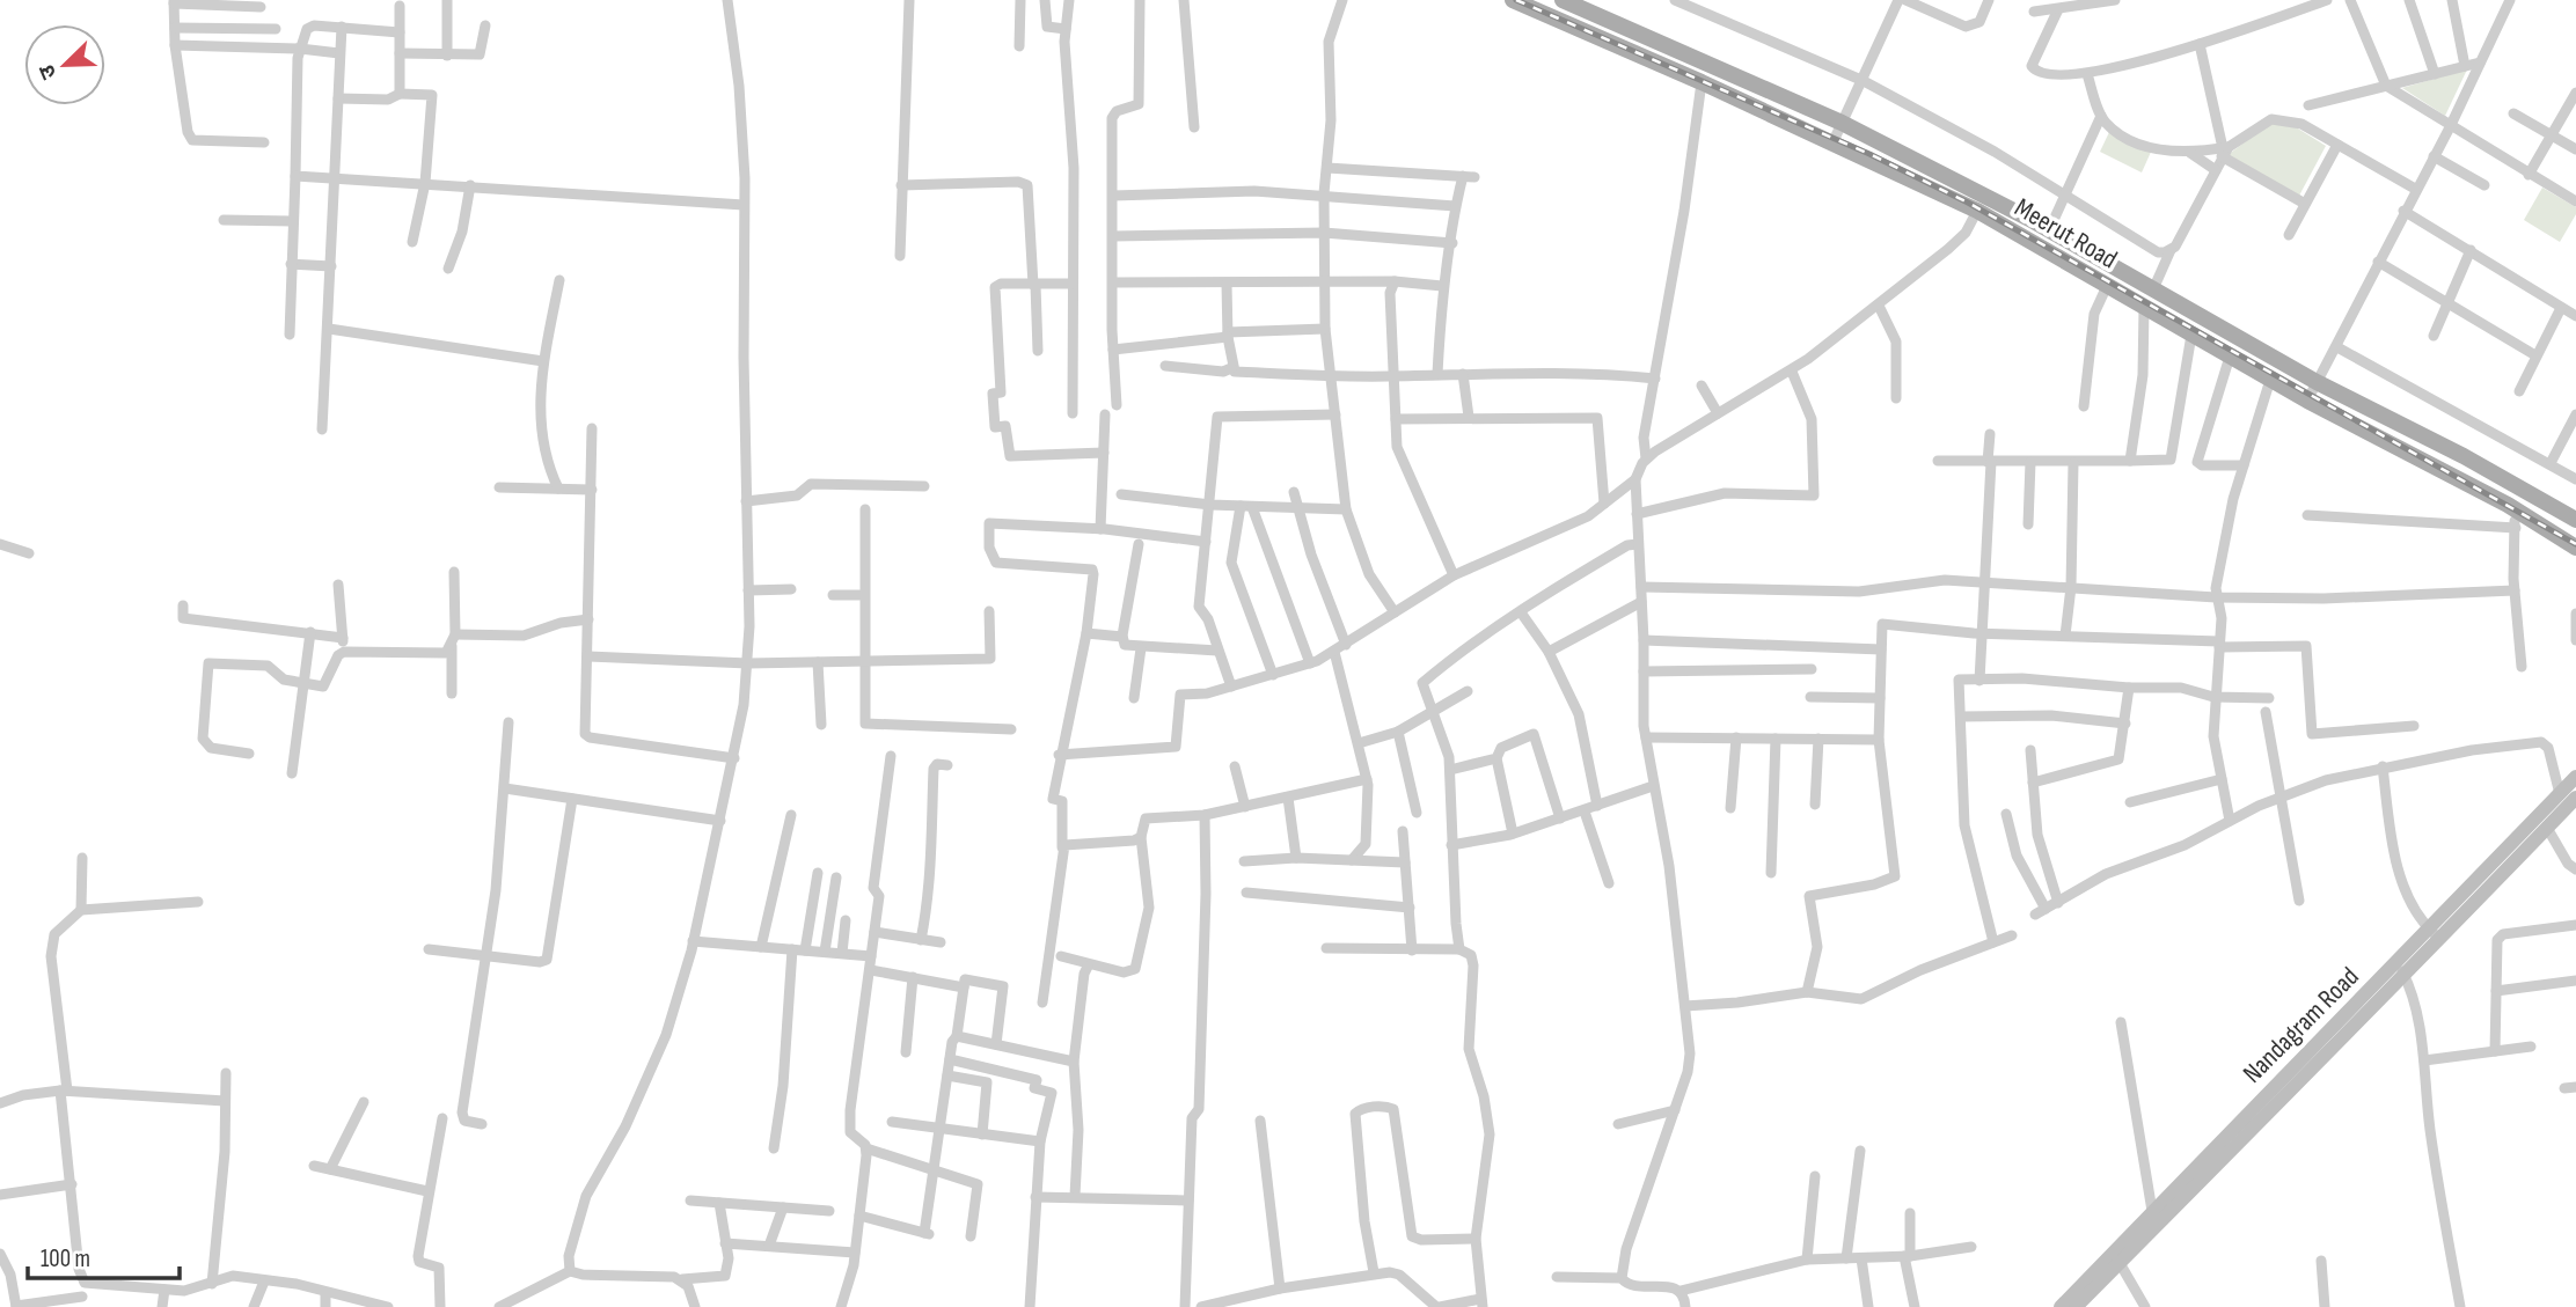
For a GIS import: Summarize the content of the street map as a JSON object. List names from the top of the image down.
{
  "streets": {
    "main road": ["Meerut Road"],
    "street": ["Nandagram Road"]
  },
  "scale_bar": "100 m",
  "north": "bottom left"
}
